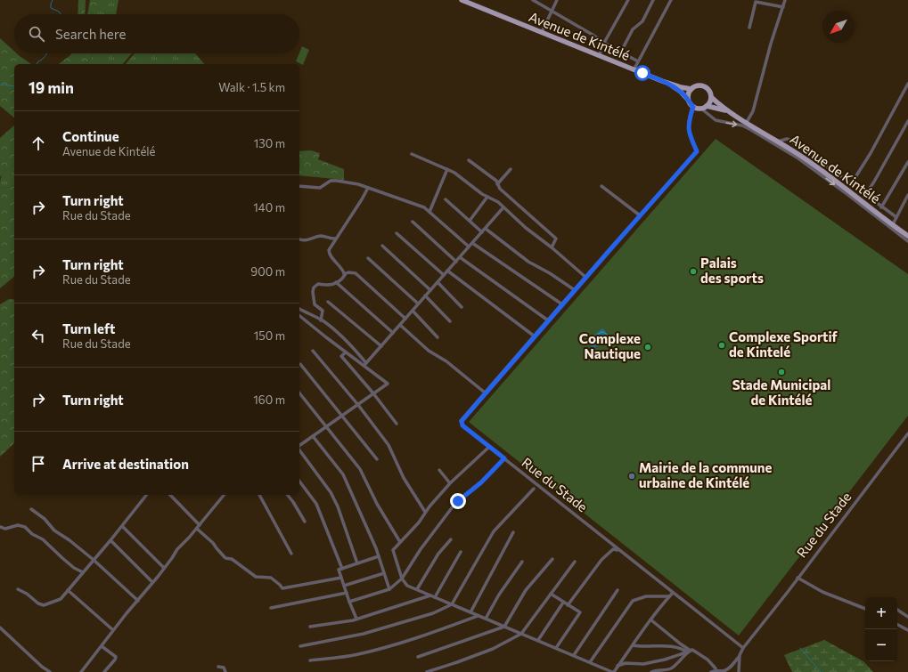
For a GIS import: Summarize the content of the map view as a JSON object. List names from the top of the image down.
{
  "streets": {
    "main road": ["Avenue de Kintélé"],
    "street": ["Rue du Stade"]
  },
  "crossings": [
    ["Avenue de Kintélé", "Rue du Stade"]
  ],
  "places": [
    "Palais des sports",
    "Complexe Sportif de Kintelé",
    "Complexe Nautique",
    "Stade Municipal de Kintélé",
    "Mairie de la commune urbaine de Kintélé"
  ],
  "north": "bottom left",
  "page": {
    "search": "Search here",
    "heading": ["19 min", "Walk · 1.5 km"],
    "list": [
      ["Continue", "Avenue de Kintélé", "130 m"],
      ["Turn right", "Rue du Stade", "140 m"],
      ["Turn right", "Rue du Stade", "900 m"],
      ["Turn left", "Rue du Stade", "150 m"],
      ["Turn right", "160 m"],
      "Arrive at destination"
    ],
    "map_buttons": ["+", "−"]
  }
}
